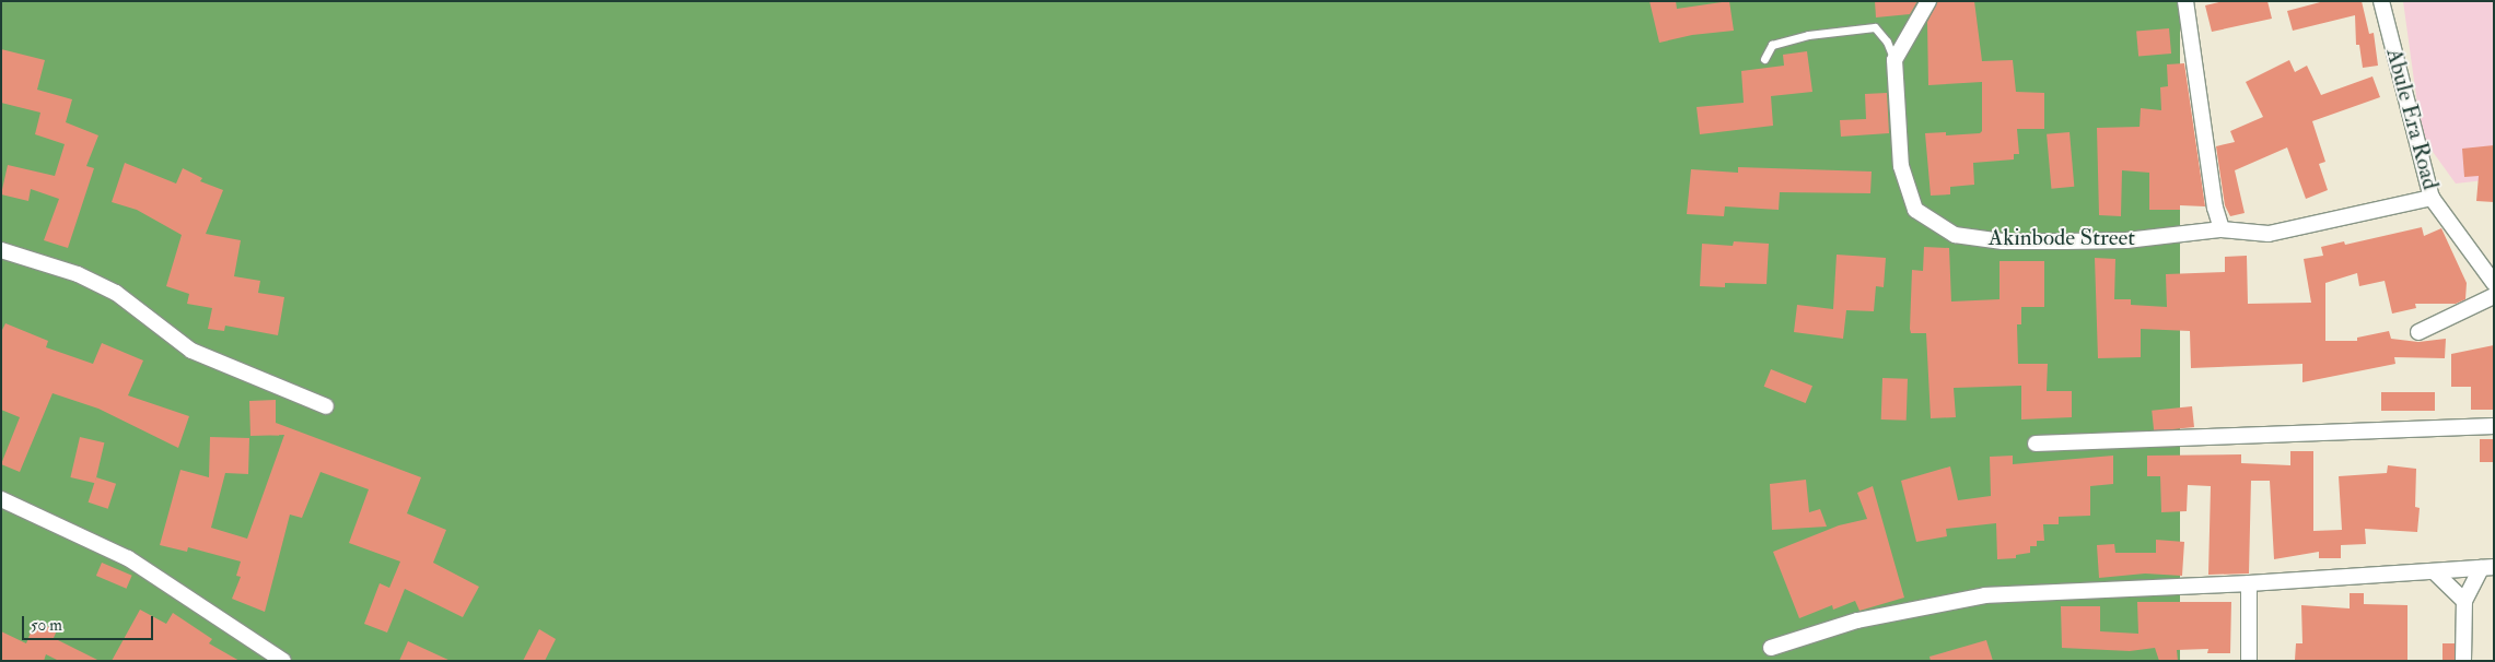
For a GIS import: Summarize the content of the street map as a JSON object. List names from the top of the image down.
{
  "streets": {
    "street": ["Abule Era Road", "Akinbode Street"]
  },
  "crossings": [
    ["Abule Era Road", "Akinbode Street"]
  ],
  "scale_bar": "50 m"
}
